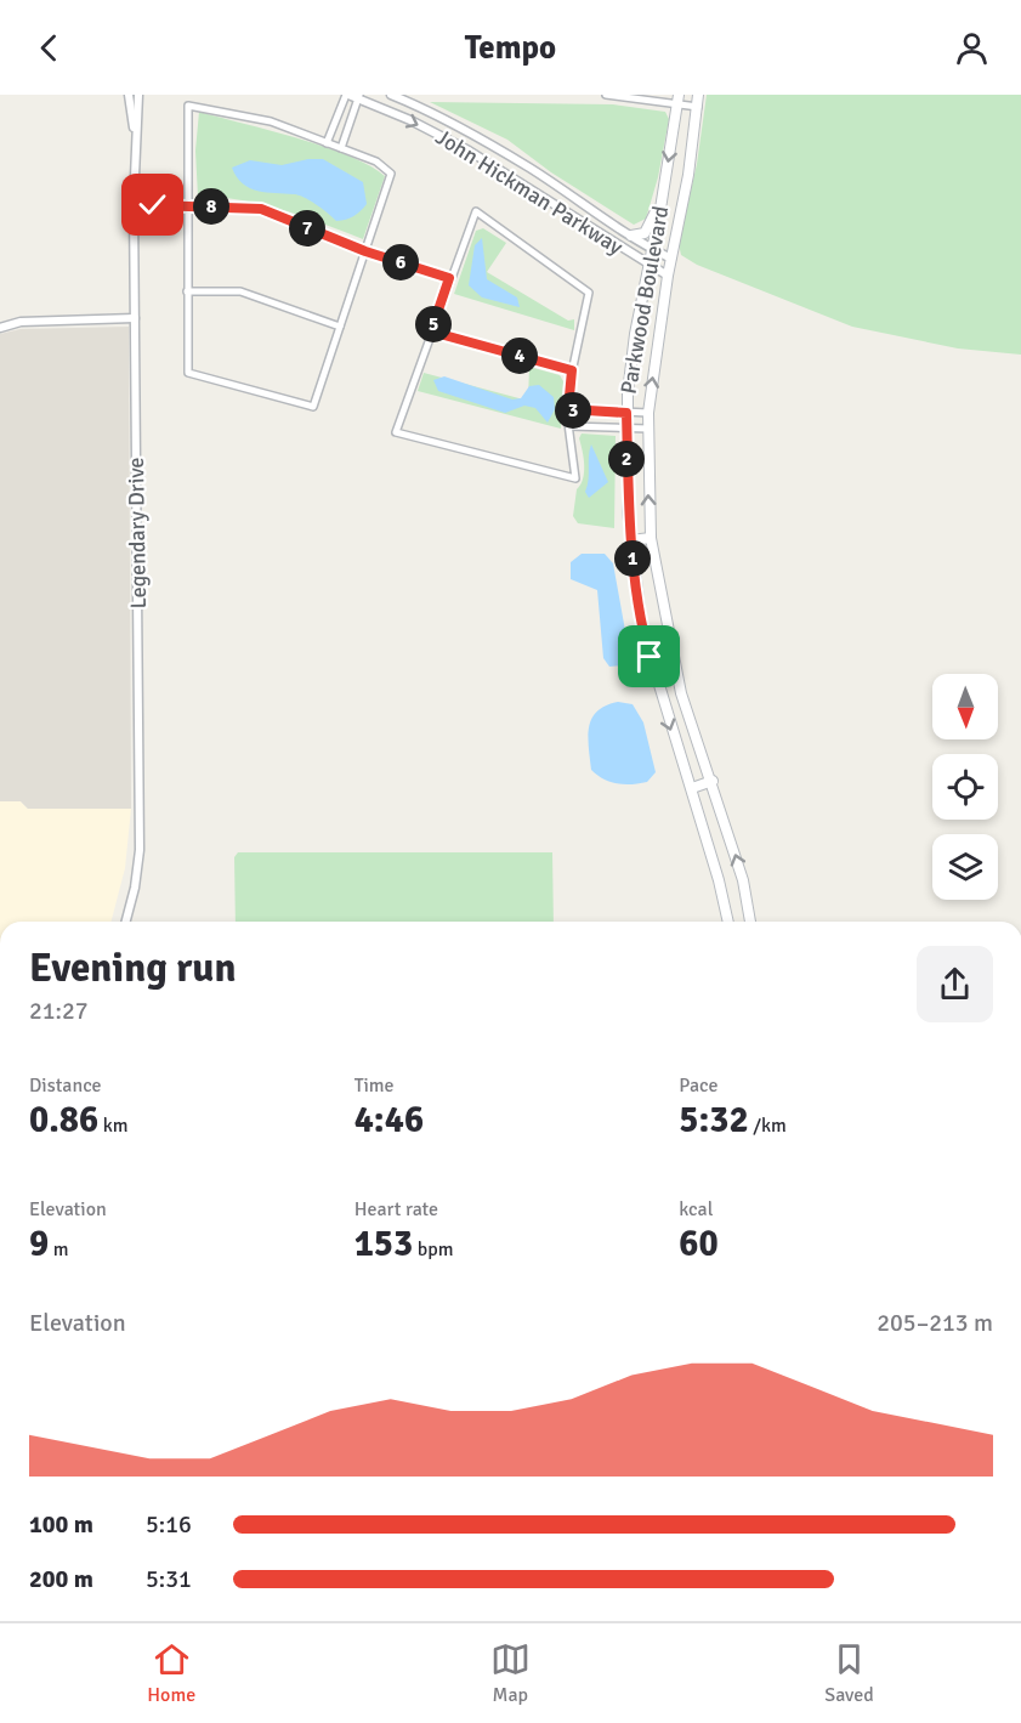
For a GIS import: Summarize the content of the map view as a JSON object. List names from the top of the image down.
{
  "streets": {
    "main road": ["Parkwood Boulevard"],
    "street": ["John Hickman Parkway", "Legendary Drive"]
  },
  "crossings": [
    ["John Hickman Parkway", "Parkwood Boulevard"]
  ],
  "north": "bottom",
  "page": {
    "header": "Tempo",
    "pins": [
      "8",
      "7",
      "6",
      "5",
      "4",
      "3",
      "2",
      "1"
    ],
    "heading": ["Evening run", "21:27"],
    "stats": [
      ["Distance", "0.86 km"],
      ["Time", "4:46"],
      ["Pace", "5:32 /km"],
      ["Elevation", "9 m"],
      ["Heart rate", "153 bpm"],
      ["kcal", "60"]
    ],
    "chart": ["Elevation", "205–213 m"],
    "list": [
      {
        "name": "100 m",
        "note": "5:16"
      },
      {
        "name": "200 m",
        "note": "5:31"
      }
    ],
    "tabs": ["Home", "Map", "Saved"]
  }
}
